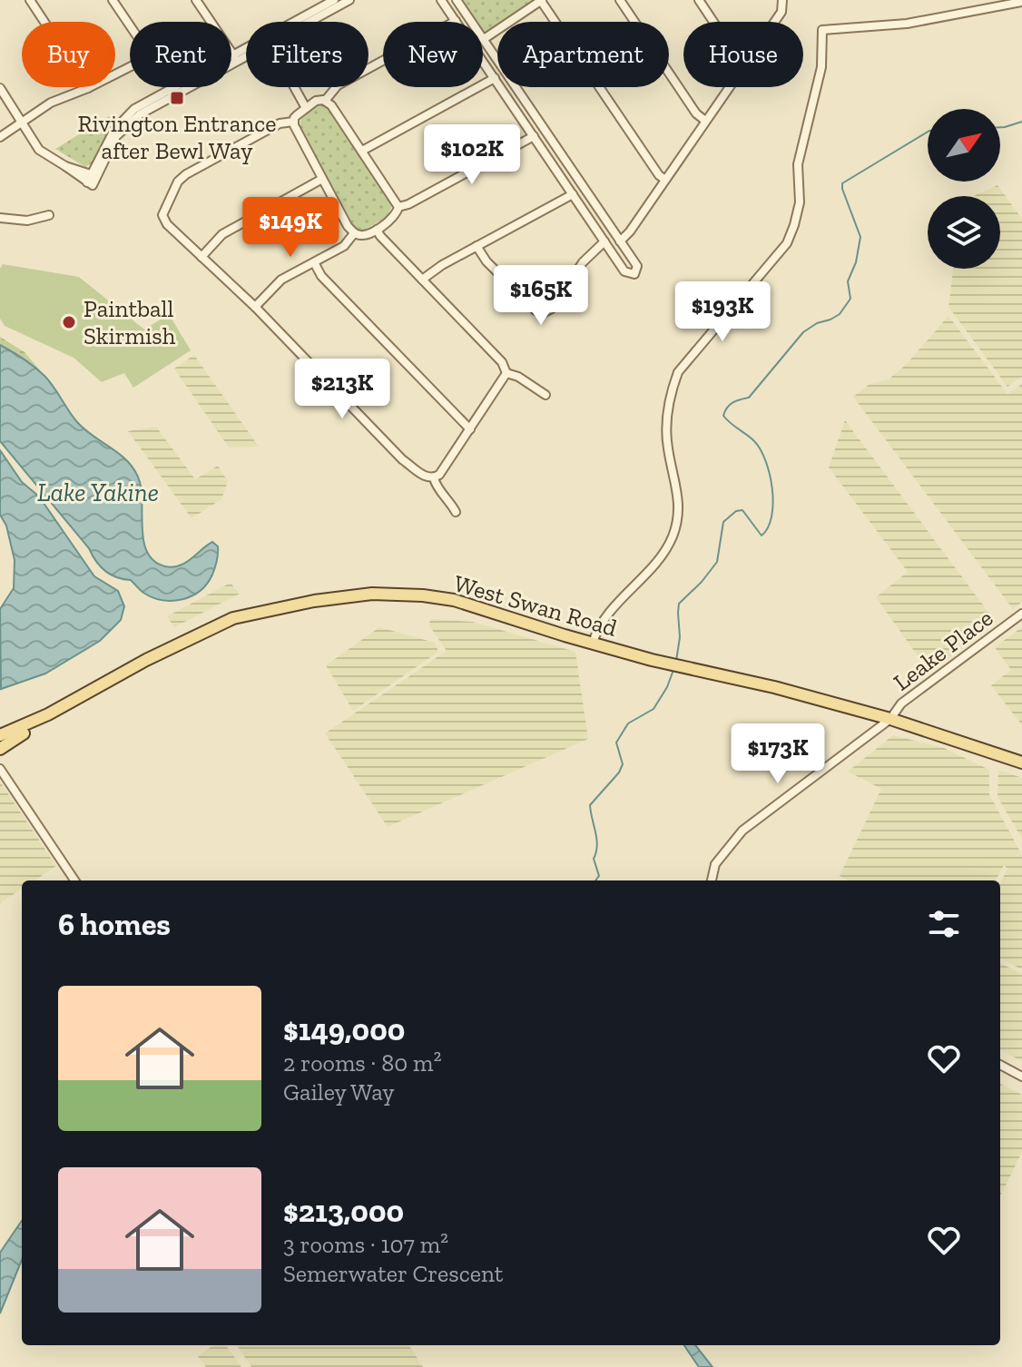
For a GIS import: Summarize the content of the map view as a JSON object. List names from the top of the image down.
{
  "streets": {
    "main road": ["West Swan Road"],
    "street": ["Leake Place"]
  },
  "crossings": [
    ["West Swan Road", "Leake Place"]
  ],
  "water": ["Lake Yakine"],
  "places": {
    "transit": ["Rivington Entrance after Bewl Way"],
    "other": ["Paintball Skirmish"]
  },
  "north": "top right",
  "page": {
    "chip": [
      "Buy",
      "Rent",
      "Filters",
      "New",
      "Apartment",
      "House"
    ],
    "price": [
      "$102K",
      "$149K",
      "$165K",
      "$193K",
      "$213K",
      "$173K"
    ],
    "heading": "6 homes",
    "list": [
      {
        "name": "$149,000",
        "note": "2 rooms · 80 m² · Gailey Way"
      },
      {
        "name": "$213,000",
        "note": "3 rooms · 107 m² · Semerwater Crescent"
      }
    ]
  }
}
